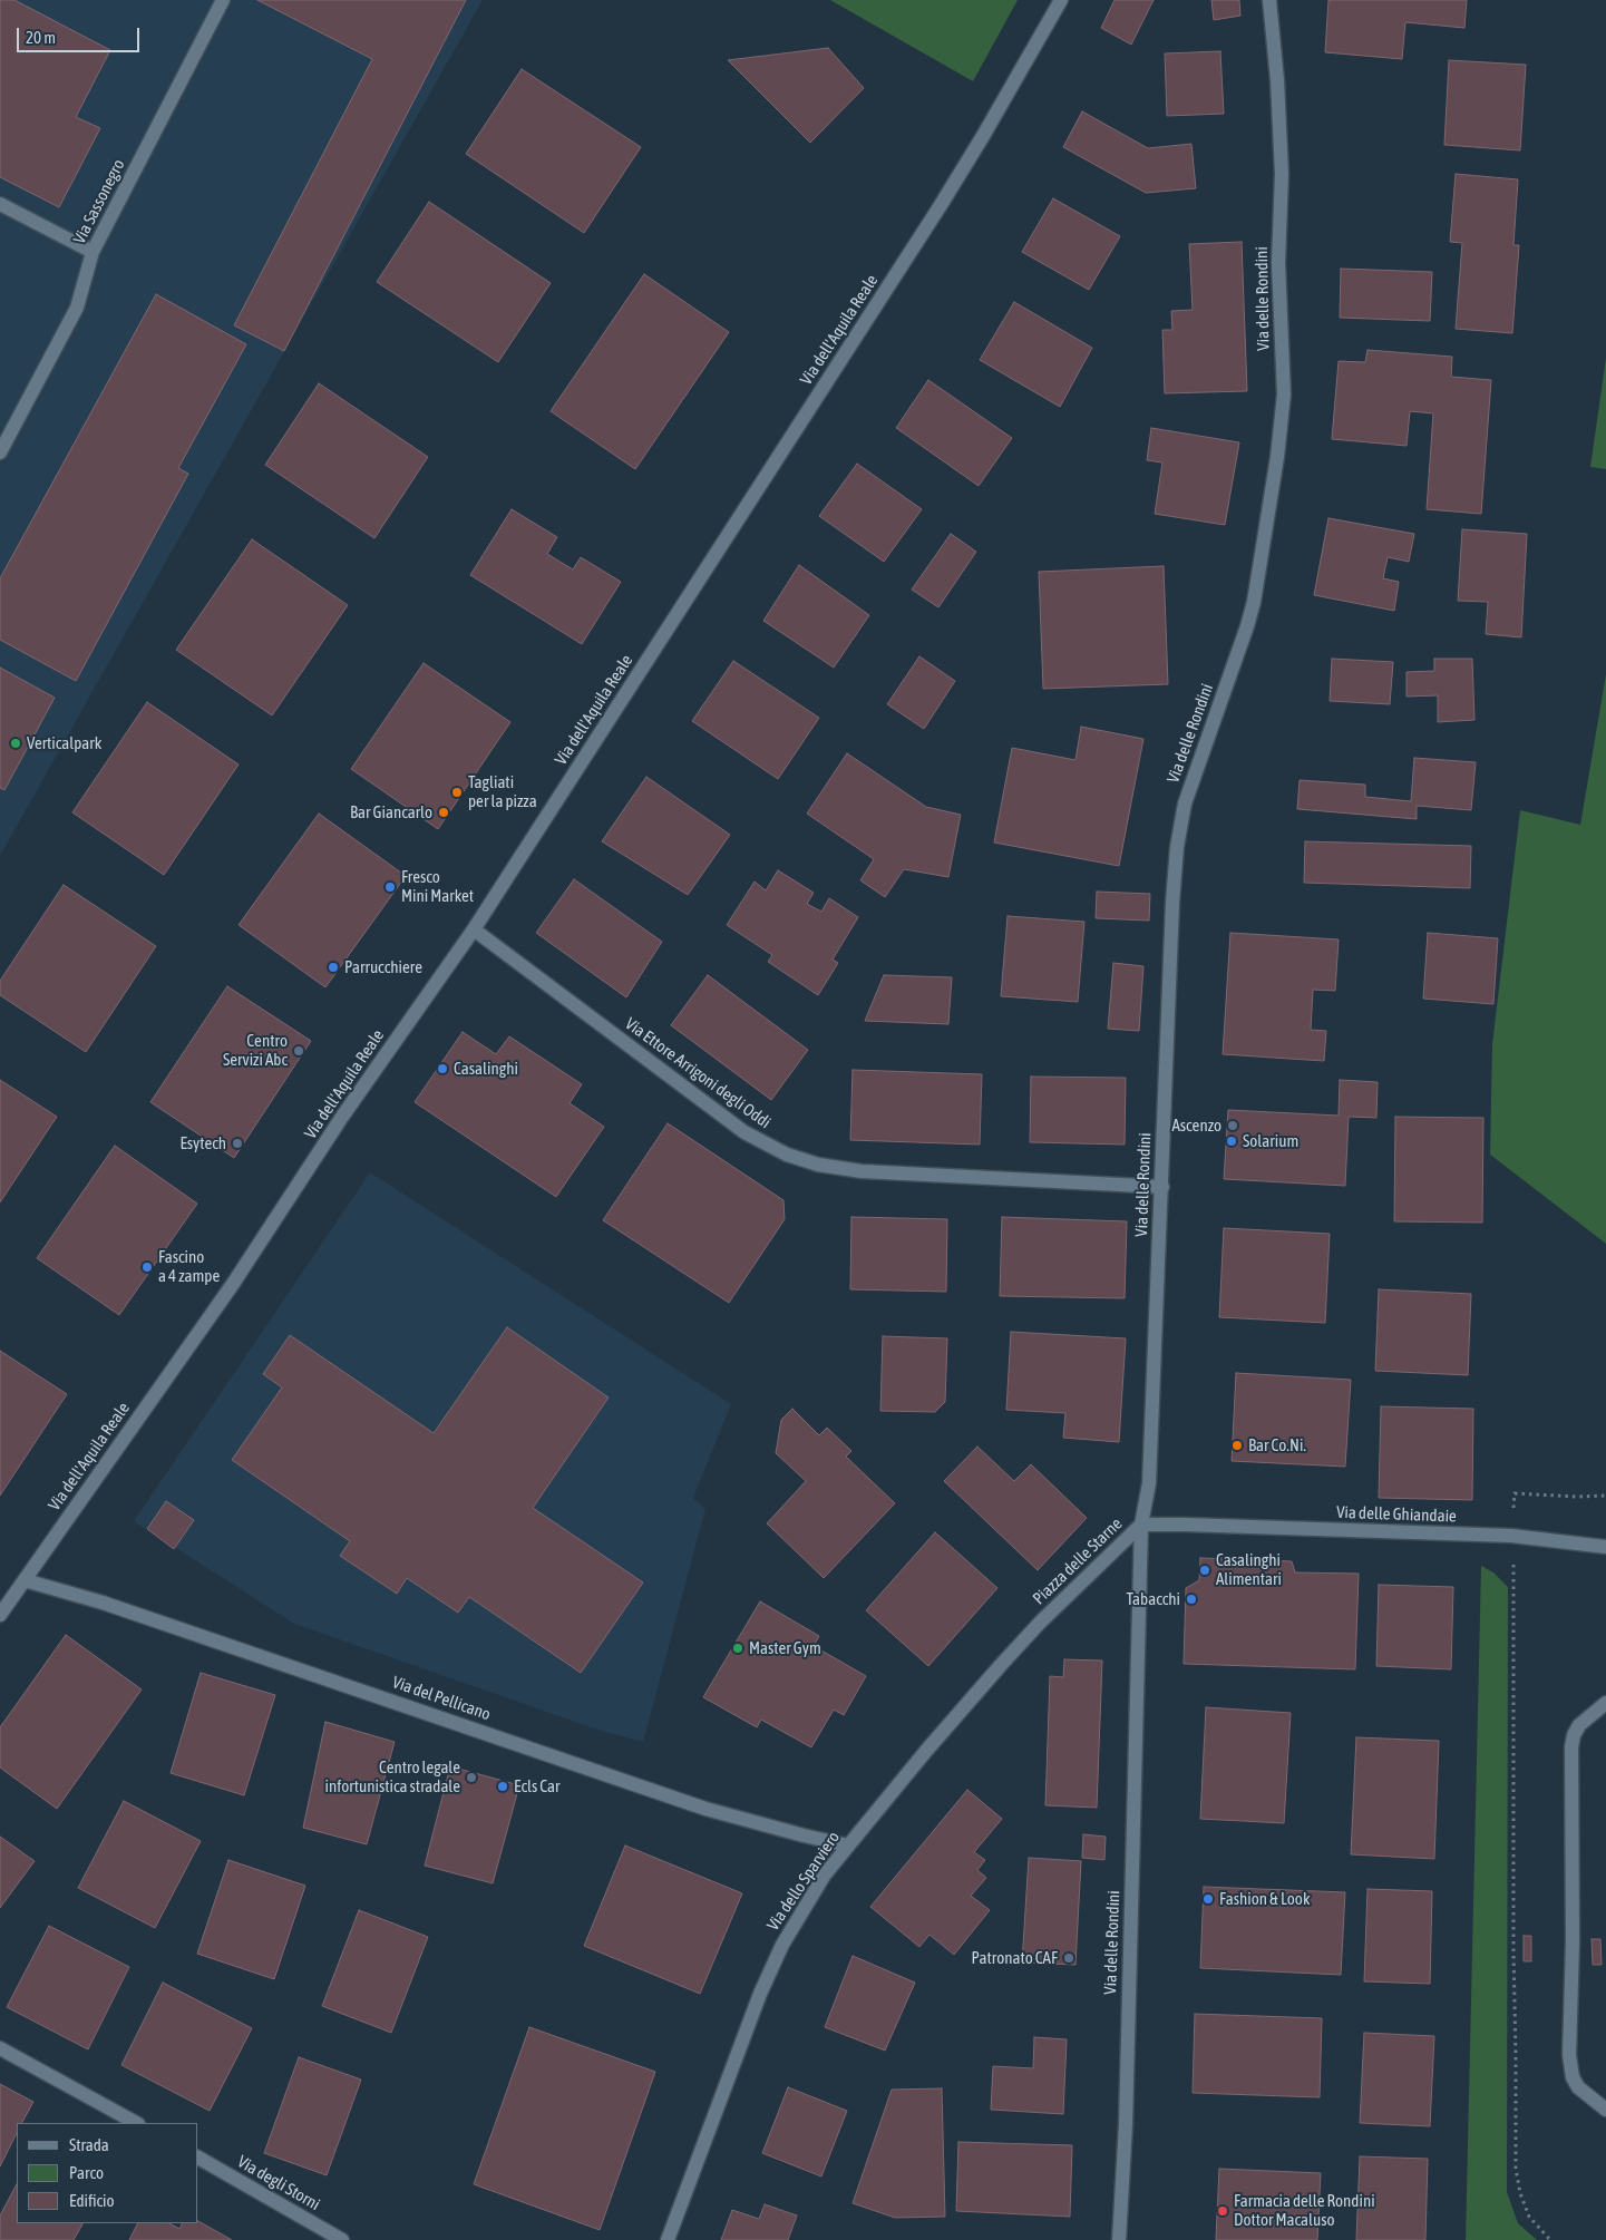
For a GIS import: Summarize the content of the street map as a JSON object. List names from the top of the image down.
{
  "streets": {
    "street": [
      "Via Sassonegro",
      "Via delle Rondini",
      "Via dell'Aquila Reale",
      "Via Ettore Arrigoni degli Oddi",
      "Via delle Ghiandaie",
      "Piazza delle Starne",
      "Via del Pellicano",
      "Via dello Sparviero",
      "Via degli Storni"
    ]
  },
  "crossings": [
    ["Via delle Rondini", "Via Ettore Arrigoni degli Oddi"],
    ["Via delle Rondini", "Piazza delle Starne"],
    ["Via dell'Aquila Reale", "Via Ettore Arrigoni degli Oddi"],
    ["Via dell'Aquila Reale", "Via del Pellicano"],
    ["Via delle Ghiandaie", "Piazza delle Starne"],
    ["Piazza delle Starne", "Via dello Sparviero"],
    ["Via del Pellicano", "Via dello Sparviero"]
  ],
  "places": [
    "Verticalpark",
    "Tagliati per la pizza",
    "Bar Giancarlo",
    "Fresco Mini Market",
    "Parrucchiere",
    "Centro Servizi Abc",
    "Casalinghi",
    "Ascenzo",
    "Solarium",
    "Esytech",
    "Fascino a 4 zampe",
    "Bar Co.Ni.",
    "Casalinghi Alimentari",
    "Tabacchi",
    "Master Gym",
    "Centro legale infortunistica stradale",
    "Ecls Car",
    "Fashion & Look",
    "Patronato CAF",
    "Farmacia delle Rondini Dottor Macaluso"
  ],
  "legend": ["Strada", "Parco", "Edificio"],
  "scale_bar": "20 m"
}
